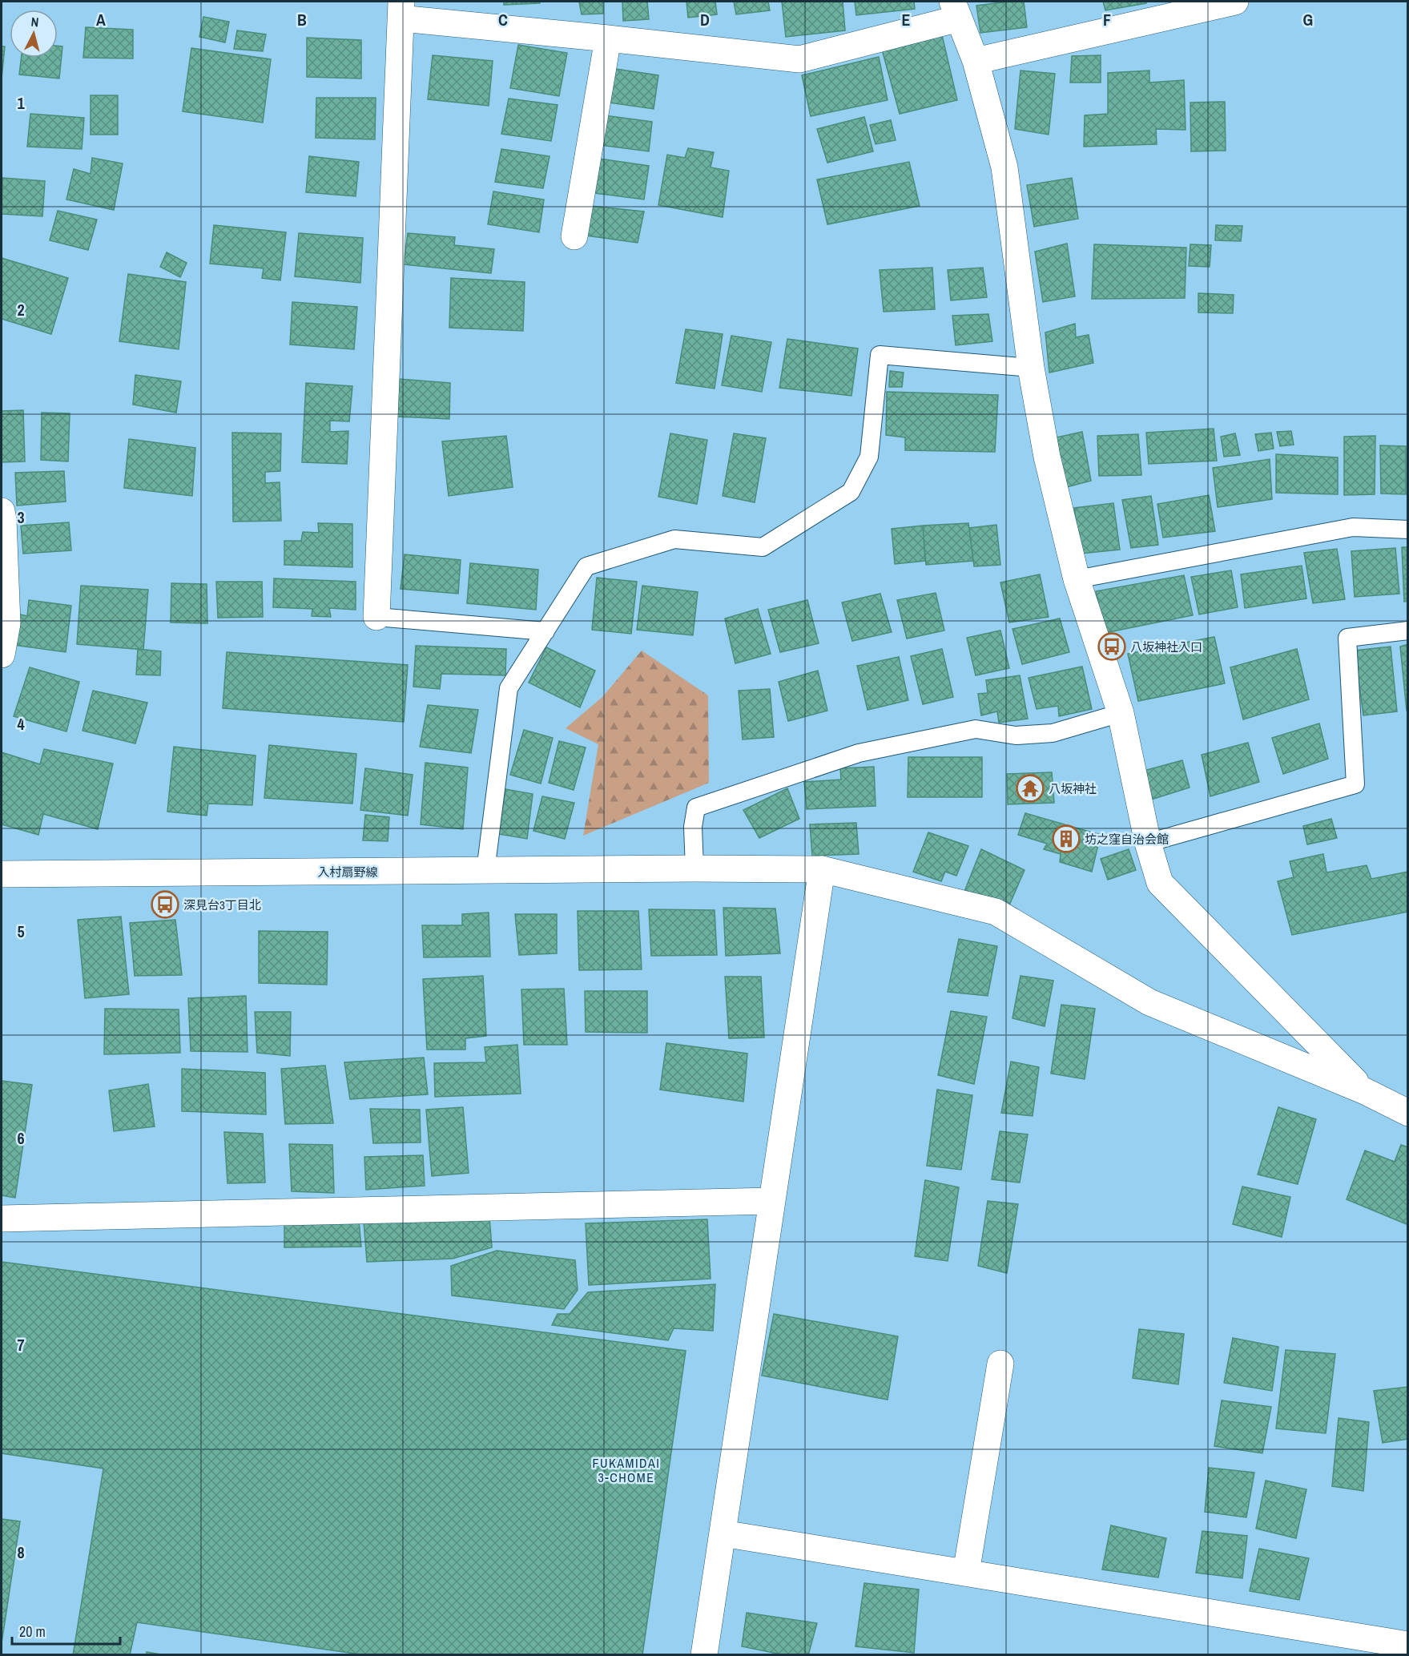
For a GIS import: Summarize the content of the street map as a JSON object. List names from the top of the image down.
{
  "streets": {
    "street": ["入村扇野線"]
  },
  "districts": ["FUKAMIDAI 3-CHOME"],
  "places": {
    "bus stop": ["八坂神社入口", "深見台3丁目北"],
    "temple": ["八坂神社"],
    "building": ["坊之窪自治会館"]
  },
  "scale_bar": "20 m",
  "north": "top",
  "grid": {
    "columns": [
      "A",
      "B",
      "C",
      "D",
      "E",
      "F",
      "G"
    ],
    "rows": [
      "1",
      "2",
      "3",
      "4",
      "5",
      "6",
      "7",
      "8"
    ]
  }
}
